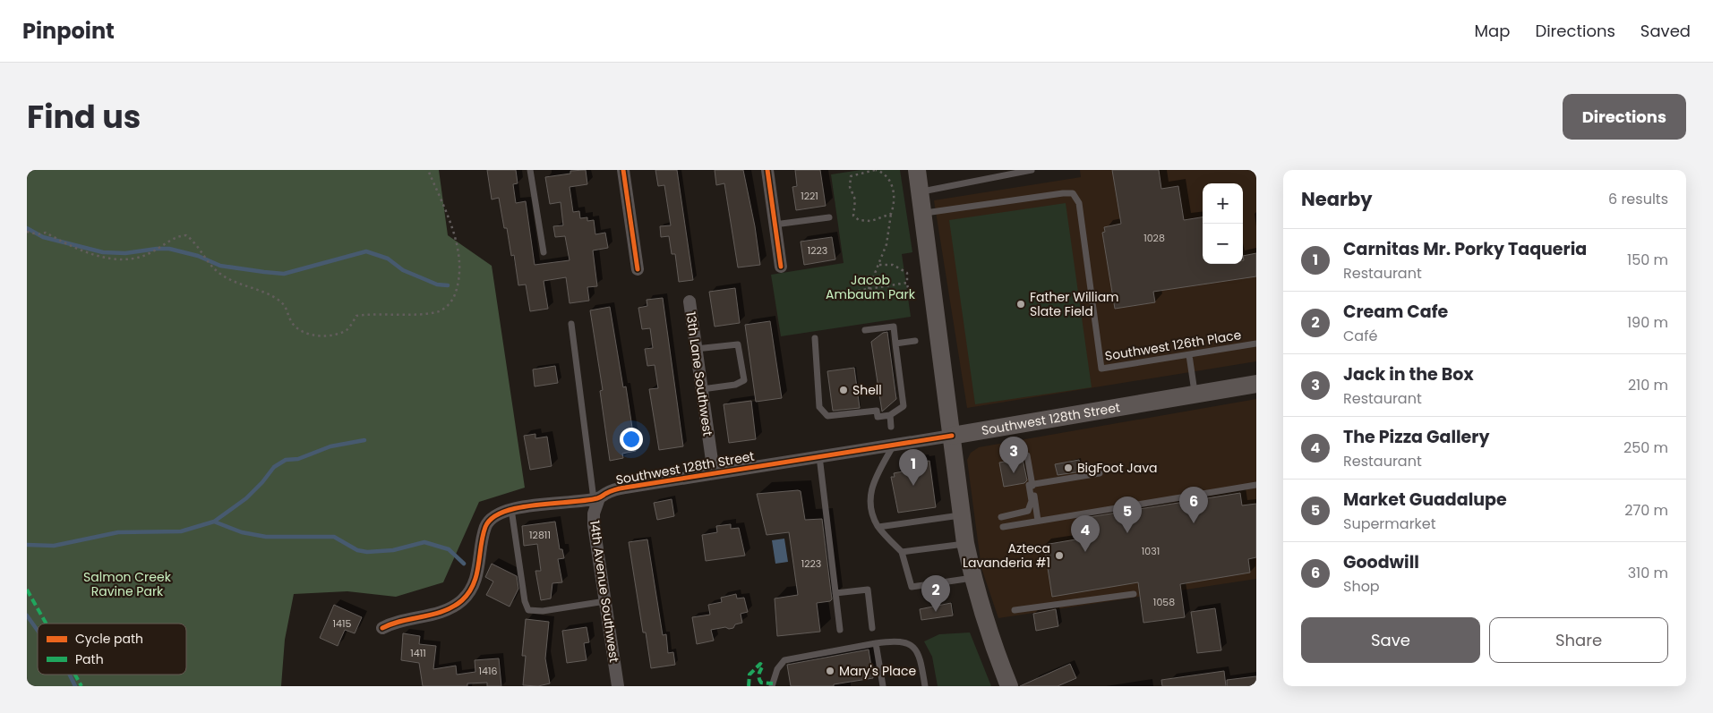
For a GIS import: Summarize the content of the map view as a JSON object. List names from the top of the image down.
{
  "streets": {
    "main road": ["Southwest 128th Street"],
    "street": ["13th Lane Southwest", "14th Avenue Southwest"],
    "lane": ["Southwest 126th Place"]
  },
  "crossings": [
    ["13th Lane Southwest", "Southwest 128th Street"],
    ["Southwest 128th Street", "14th Avenue Southwest"]
  ],
  "parks": ["Jacob Ambaum Park", "Salmon Creek Ravine Park"],
  "places": [
    "Father William Slate Field",
    "Shell",
    "BigFoot Java",
    "Azteca Lavanderia #1",
    "Mary's Place"
  ],
  "house_numbers": [
    "1221",
    "1028",
    "1223",
    "12811",
    "1031",
    "1223",
    "1058",
    "1415",
    "1411",
    "1416"
  ],
  "legend": ["Cycle path", "Path"],
  "page": {
    "header": "Pinpoint",
    "nav": ["Map", "Directions", "Saved"],
    "title": "Find us",
    "buttons": [
      "Directions",
      ["Save", "Share"]
    ],
    "heading": ["Nearby", "6 results"],
    "map_buttons": ["+", "−"],
    "list": [
      {
        "mark": "1",
        "name": "Carnitas Mr. Porky Taqueria",
        "note": "Restaurant",
        "value": "150 m"
      },
      {
        "mark": "2",
        "name": "Cream Cafe",
        "note": "Café",
        "value": "190 m"
      },
      {
        "mark": "3",
        "name": "Jack in the Box",
        "note": "Restaurant",
        "value": "210 m"
      },
      {
        "mark": "4",
        "name": "The Pizza Gallery",
        "note": "Restaurant",
        "value": "250 m"
      },
      {
        "mark": "5",
        "name": "Market Guadalupe",
        "note": "Supermarket",
        "value": "270 m"
      },
      {
        "mark": "6",
        "name": "Goodwill",
        "note": "Shop",
        "value": "310 m"
      }
    ],
    "pins": [
      "3",
      "1",
      "6",
      "5",
      "4",
      "2"
    ]
  }
}
